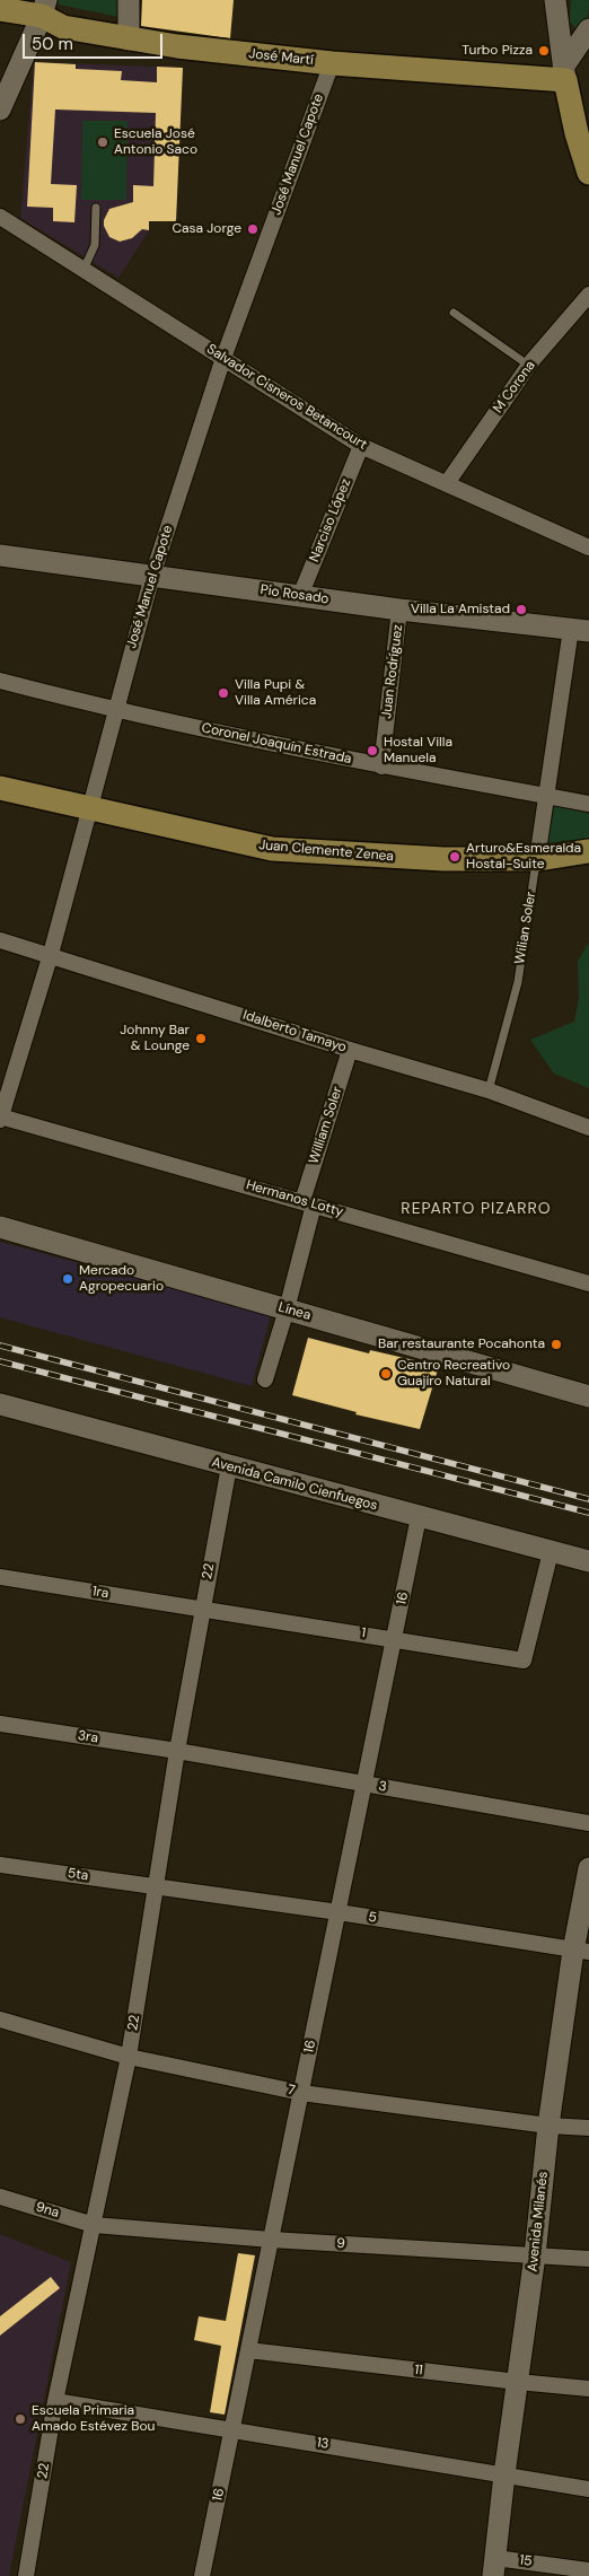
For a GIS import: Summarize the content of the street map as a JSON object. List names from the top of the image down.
{
  "streets": {
    "main road": ["José Martí", "Juan Clemente Zenea"],
    "street": [
      "José Manuel Capote",
      "M Corona",
      "Salvador Cisneros Betancourt",
      "Narciso López",
      "Pio Rosado",
      "Juan Rodríguez",
      "Coronel Joaquín Estrada",
      "Wilian Soler",
      "Idalberto Tamayo",
      "William Soler",
      "Hermanos Lotty",
      "Línea",
      "Avenida Camilo Cienfuegos",
      "22",
      "1ra",
      "16",
      "1",
      "3ra",
      "3",
      "5ta",
      "5",
      "7",
      "9na",
      "Avenida Milanés",
      "9",
      "11",
      "13",
      "15"
    ]
  },
  "crossings": [
    ["José Martí", "José Manuel Capote"],
    ["José Manuel Capote", "Salvador Cisneros Betancourt"],
    ["José Manuel Capote", "Pio Rosado"],
    ["José Manuel Capote", "Coronel Joaquín Estrada"],
    ["José Manuel Capote", "Juan Clemente Zenea"],
    ["José Manuel Capote", "Idalberto Tamayo"],
    ["José Manuel Capote", "Hermanos Lotty"],
    ["M Corona", "Salvador Cisneros Betancourt"],
    ["Salvador Cisneros Betancourt", "Narciso López"],
    ["Narciso López", "Pio Rosado"],
    ["Pio Rosado", "Juan Rodríguez"],
    ["Pio Rosado", "Wilian Soler"],
    ["Juan Rodríguez", "Coronel Joaquín Estrada"],
    ["Coronel Joaquín Estrada", "Wilian Soler"],
    ["Juan Clemente Zenea", "Wilian Soler"],
    ["Wilian Soler", "Idalberto Tamayo"],
    ["Idalberto Tamayo", "William Soler"],
    ["William Soler", "Hermanos Lotty"],
    ["William Soler", "Línea"],
    ["Avenida Camilo Cienfuegos", "22"],
    ["Avenida Camilo Cienfuegos", "16"],
    ["Avenida Camilo Cienfuegos", "1"],
    ["22", "1ra"],
    ["22", "1"],
    ["22", "3ra"],
    ["22", "3"],
    ["22", "5ta"],
    ["22", "5"],
    ["22", "7"],
    ["22", "9na"],
    ["22", "9"],
    ["22", "13"],
    ["1ra", "1"],
    ["16", "1"],
    ["16", "3"],
    ["16", "5"],
    ["16", "7"],
    ["16", "9"],
    ["16", "11"],
    ["16", "13"],
    ["3ra", "3"],
    ["5ta", "5"],
    ["5", "Avenida Milanés"],
    ["7", "Avenida Milanés"],
    ["9na", "9"],
    ["Avenida Milanés", "9"],
    ["Avenida Milanés", "11"],
    ["Avenida Milanés", "13"],
    ["Avenida Milanés", "15"]
  ],
  "districts": ["REPARTO PIZARRO"],
  "places": [
    "Turbo Pizza",
    "Escuela José Antonio Saco",
    "Casa Jorge",
    "Villa La Amistad",
    "Villa Pupi & Villa América",
    "Hostal Villa Manuela",
    "Arturo&Esmeralda Hostal-Suite",
    "Johnny Bar & Lounge",
    "Mercado Agropecuario",
    "Bar restaurante Pocahonta",
    "Centro Recreativo Guajiro Natural",
    "Escuela Primaria Amado Estévez Bou"
  ],
  "scale_bar": "50 m"
}
